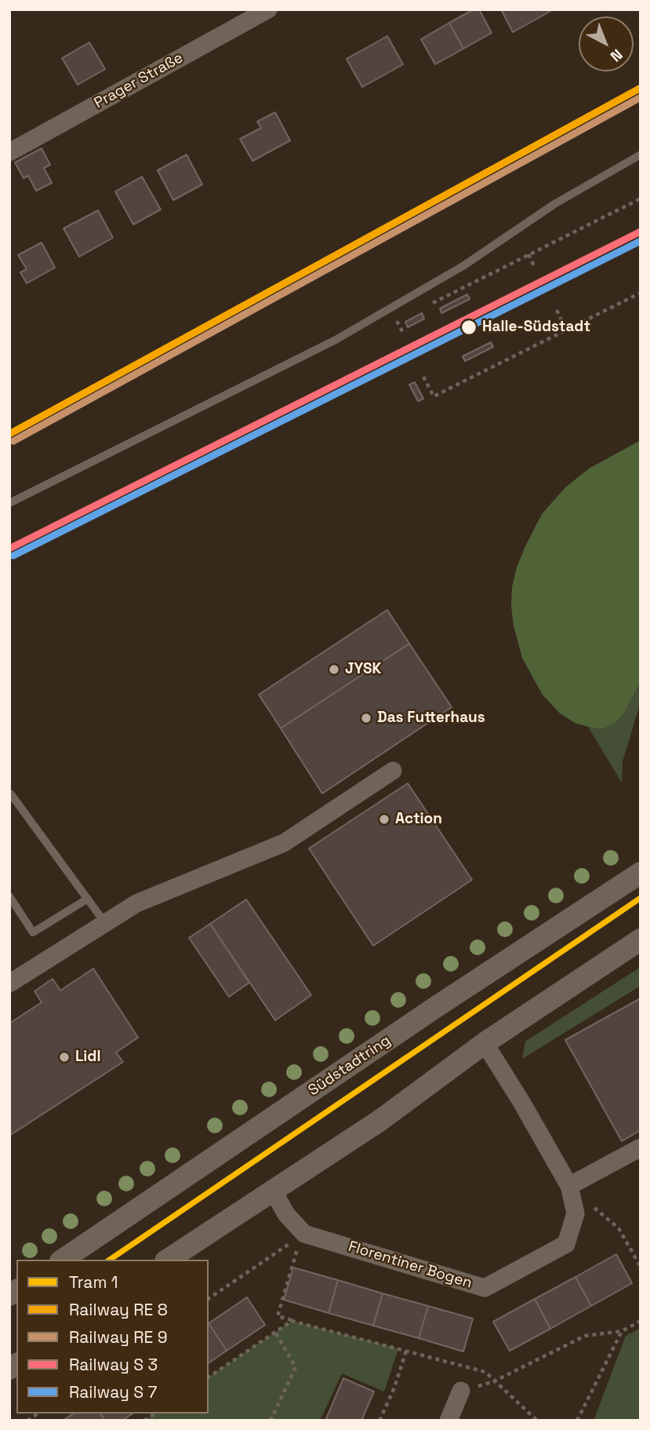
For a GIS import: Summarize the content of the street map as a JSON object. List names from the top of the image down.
{
  "streets": {
    "street": ["Prager Straße", "Südstadtring", "Florentiner Bogen"]
  },
  "places": [
    "Halle-Südstadt",
    "JYSK",
    "Das Futterhaus",
    "Action",
    "Lidl"
  ],
  "lines": ["tram line 1"],
  "legend": [
    "Tram 1",
    "Railway RE 8",
    "Railway RE 9",
    "Railway S 3",
    "Railway S 7"
  ],
  "north": "bottom right"
}
